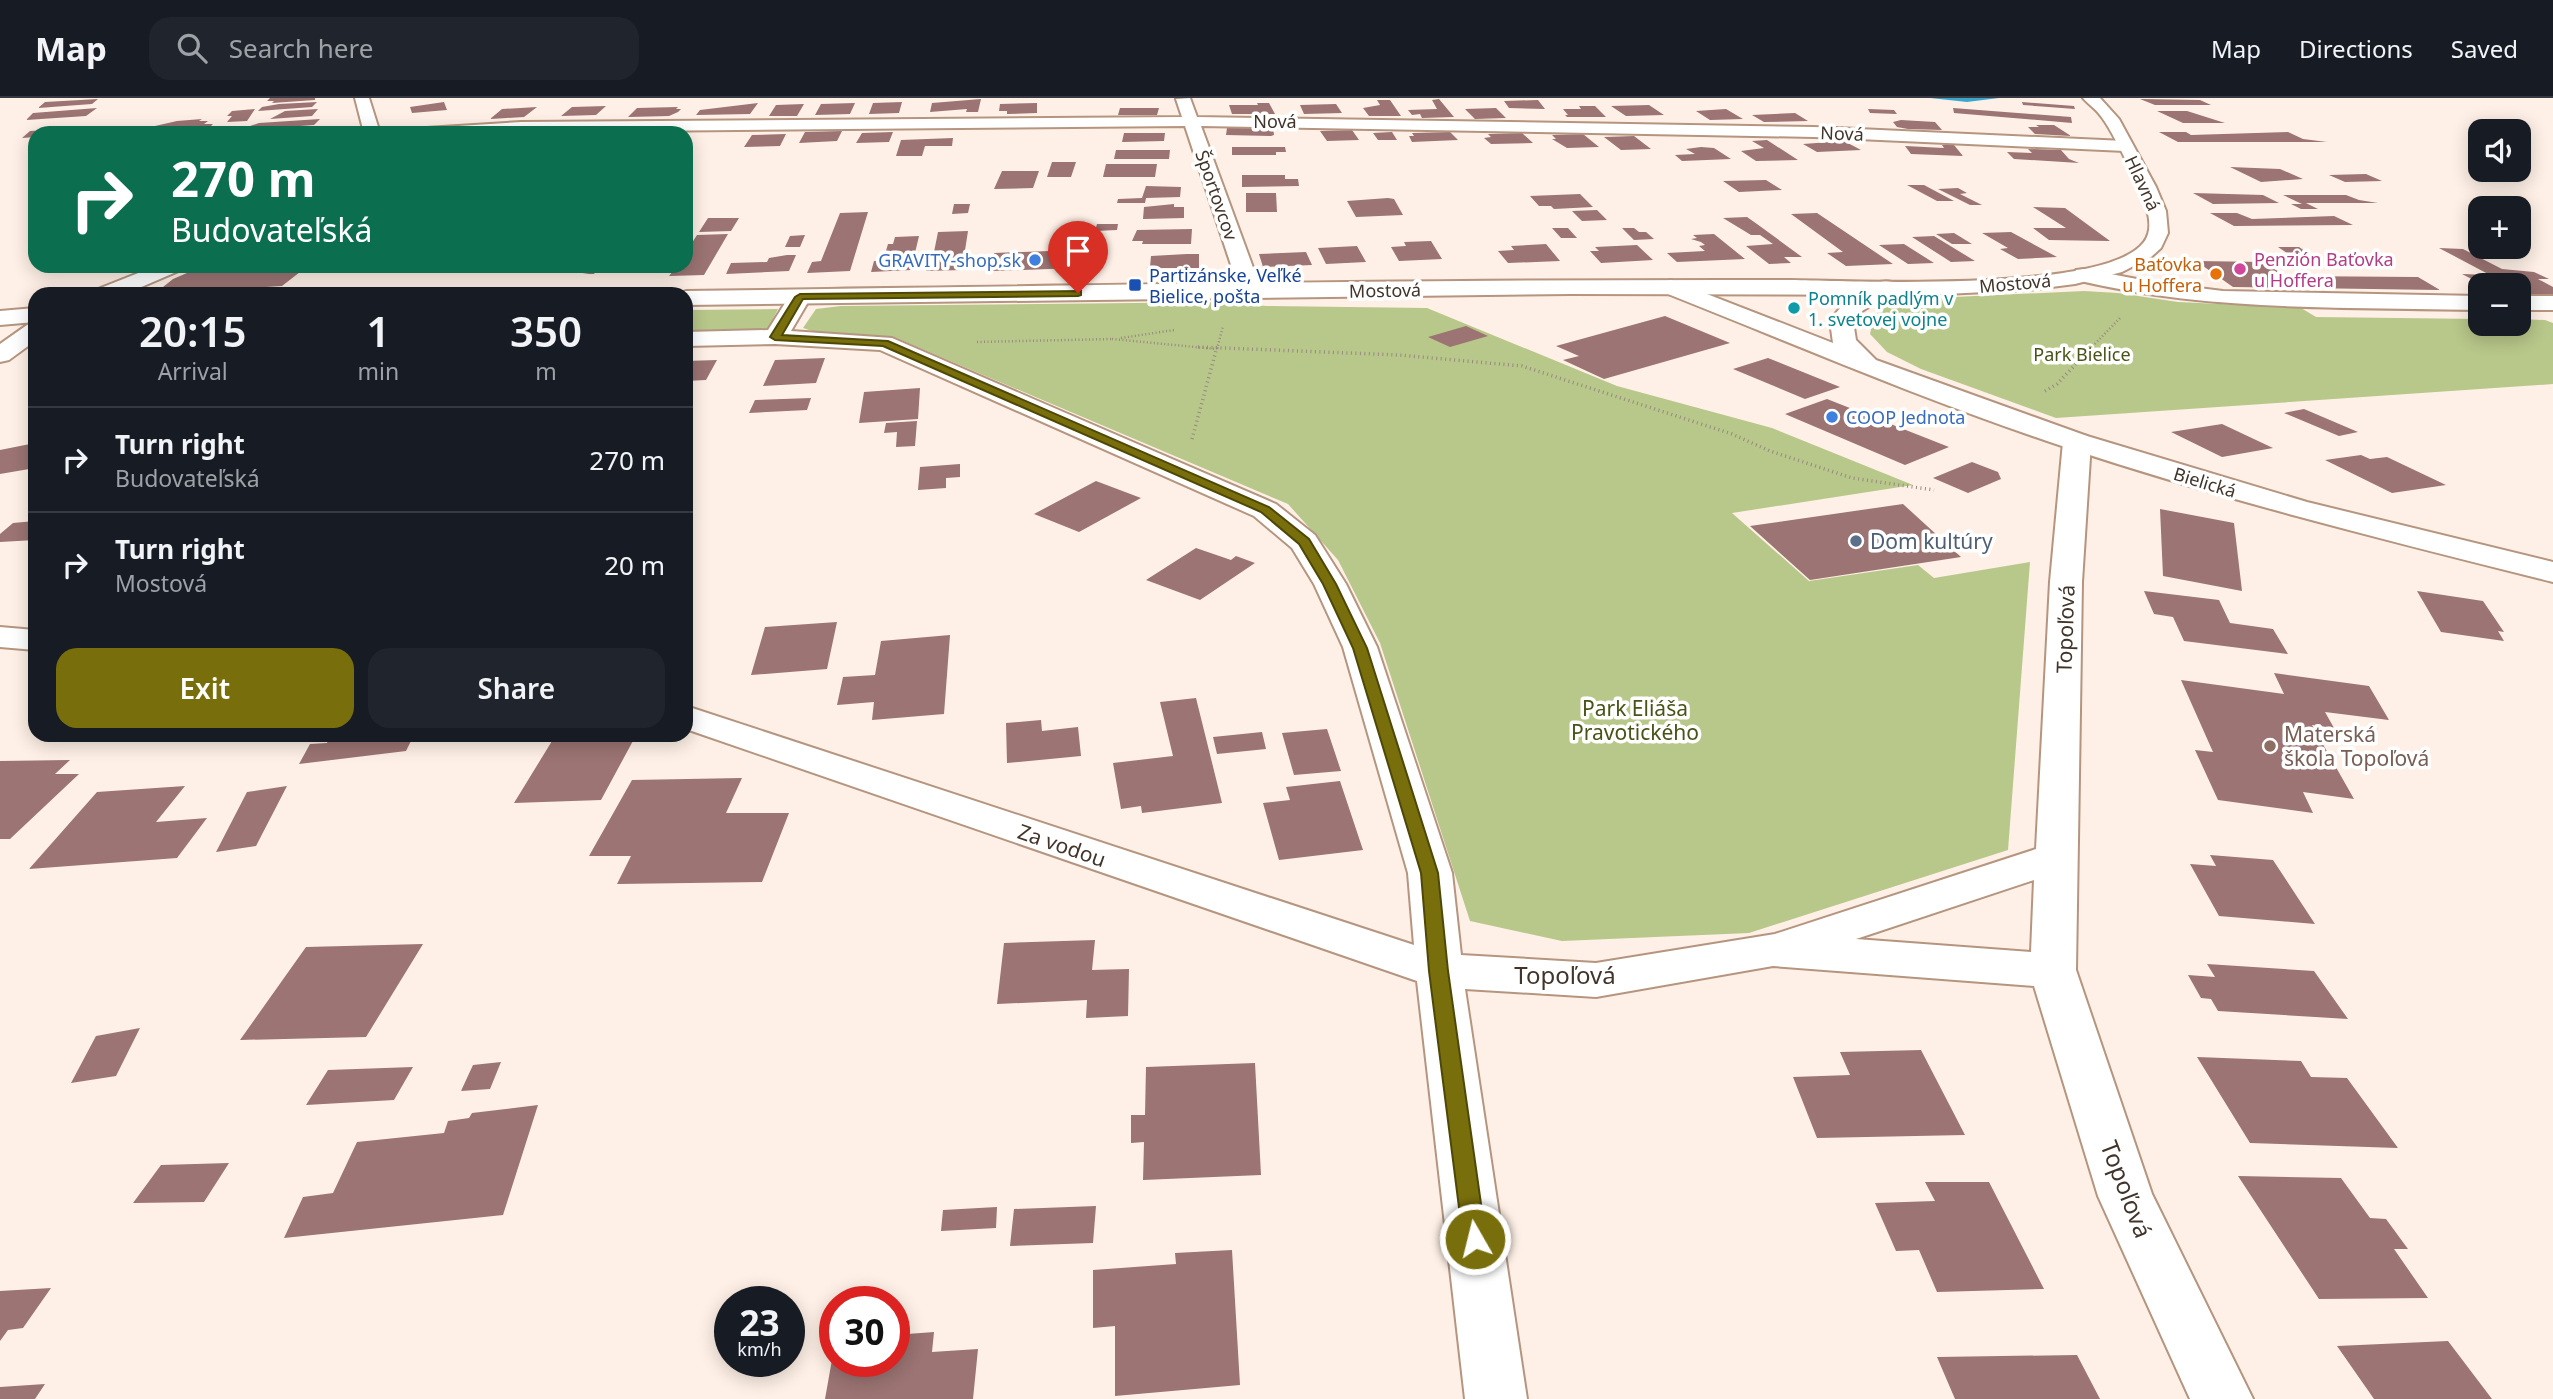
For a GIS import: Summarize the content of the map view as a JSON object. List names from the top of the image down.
{
  "streets": {
    "street": [
      "Nová",
      "Hlavná",
      "Športovcov",
      "Mostová",
      "Bielická",
      "Topoľová",
      "Za vodou"
    ]
  },
  "crossings": [
    ["Nová", "Hlavná"],
    ["Nová", "Športovcov"],
    ["Hlavná", "Mostová"],
    ["Športovcov", "Mostová"],
    ["Mostová", "Bielická"],
    ["Bielická", "Topoľová"],
    ["Topoľová", "Za vodou"]
  ],
  "parks": ["Park Bielice", "Park Eliáša Pravotického"],
  "places": {
    "other": [
      "GRAVITY-shop.sk",
      "Penzión Baťovka u Hoffera",
      "Baťovka u Hoffera",
      "Pomník padlým v 1. svetovej vojne",
      "COOP Jednota",
      "Dom kultúry",
      "Materská škola Topoľová"
    ],
    "transit": ["Partizánske, Veľké Bielice, pošta"]
  },
  "page": {
    "header": "Map",
    "search": "Search here",
    "nav": ["Map", "Directions", "Saved"],
    "map_buttons": ["+", "−"],
    "turn": ["270 m", "Budovateľská"],
    "eta": [
      "20:15",
      "Arrival",
      "1",
      "min",
      "350",
      "m"
    ],
    "list": [
      {
        "name": "Turn right",
        "note": "Budovateľská",
        "value": "270 m"
      },
      {
        "name": "Turn right",
        "note": "Mostová",
        "value": "20 m"
      }
    ],
    "buttons": ["Exit", "Share"],
    "speed": "23 km/h",
    "limit": "30"
  }
}
